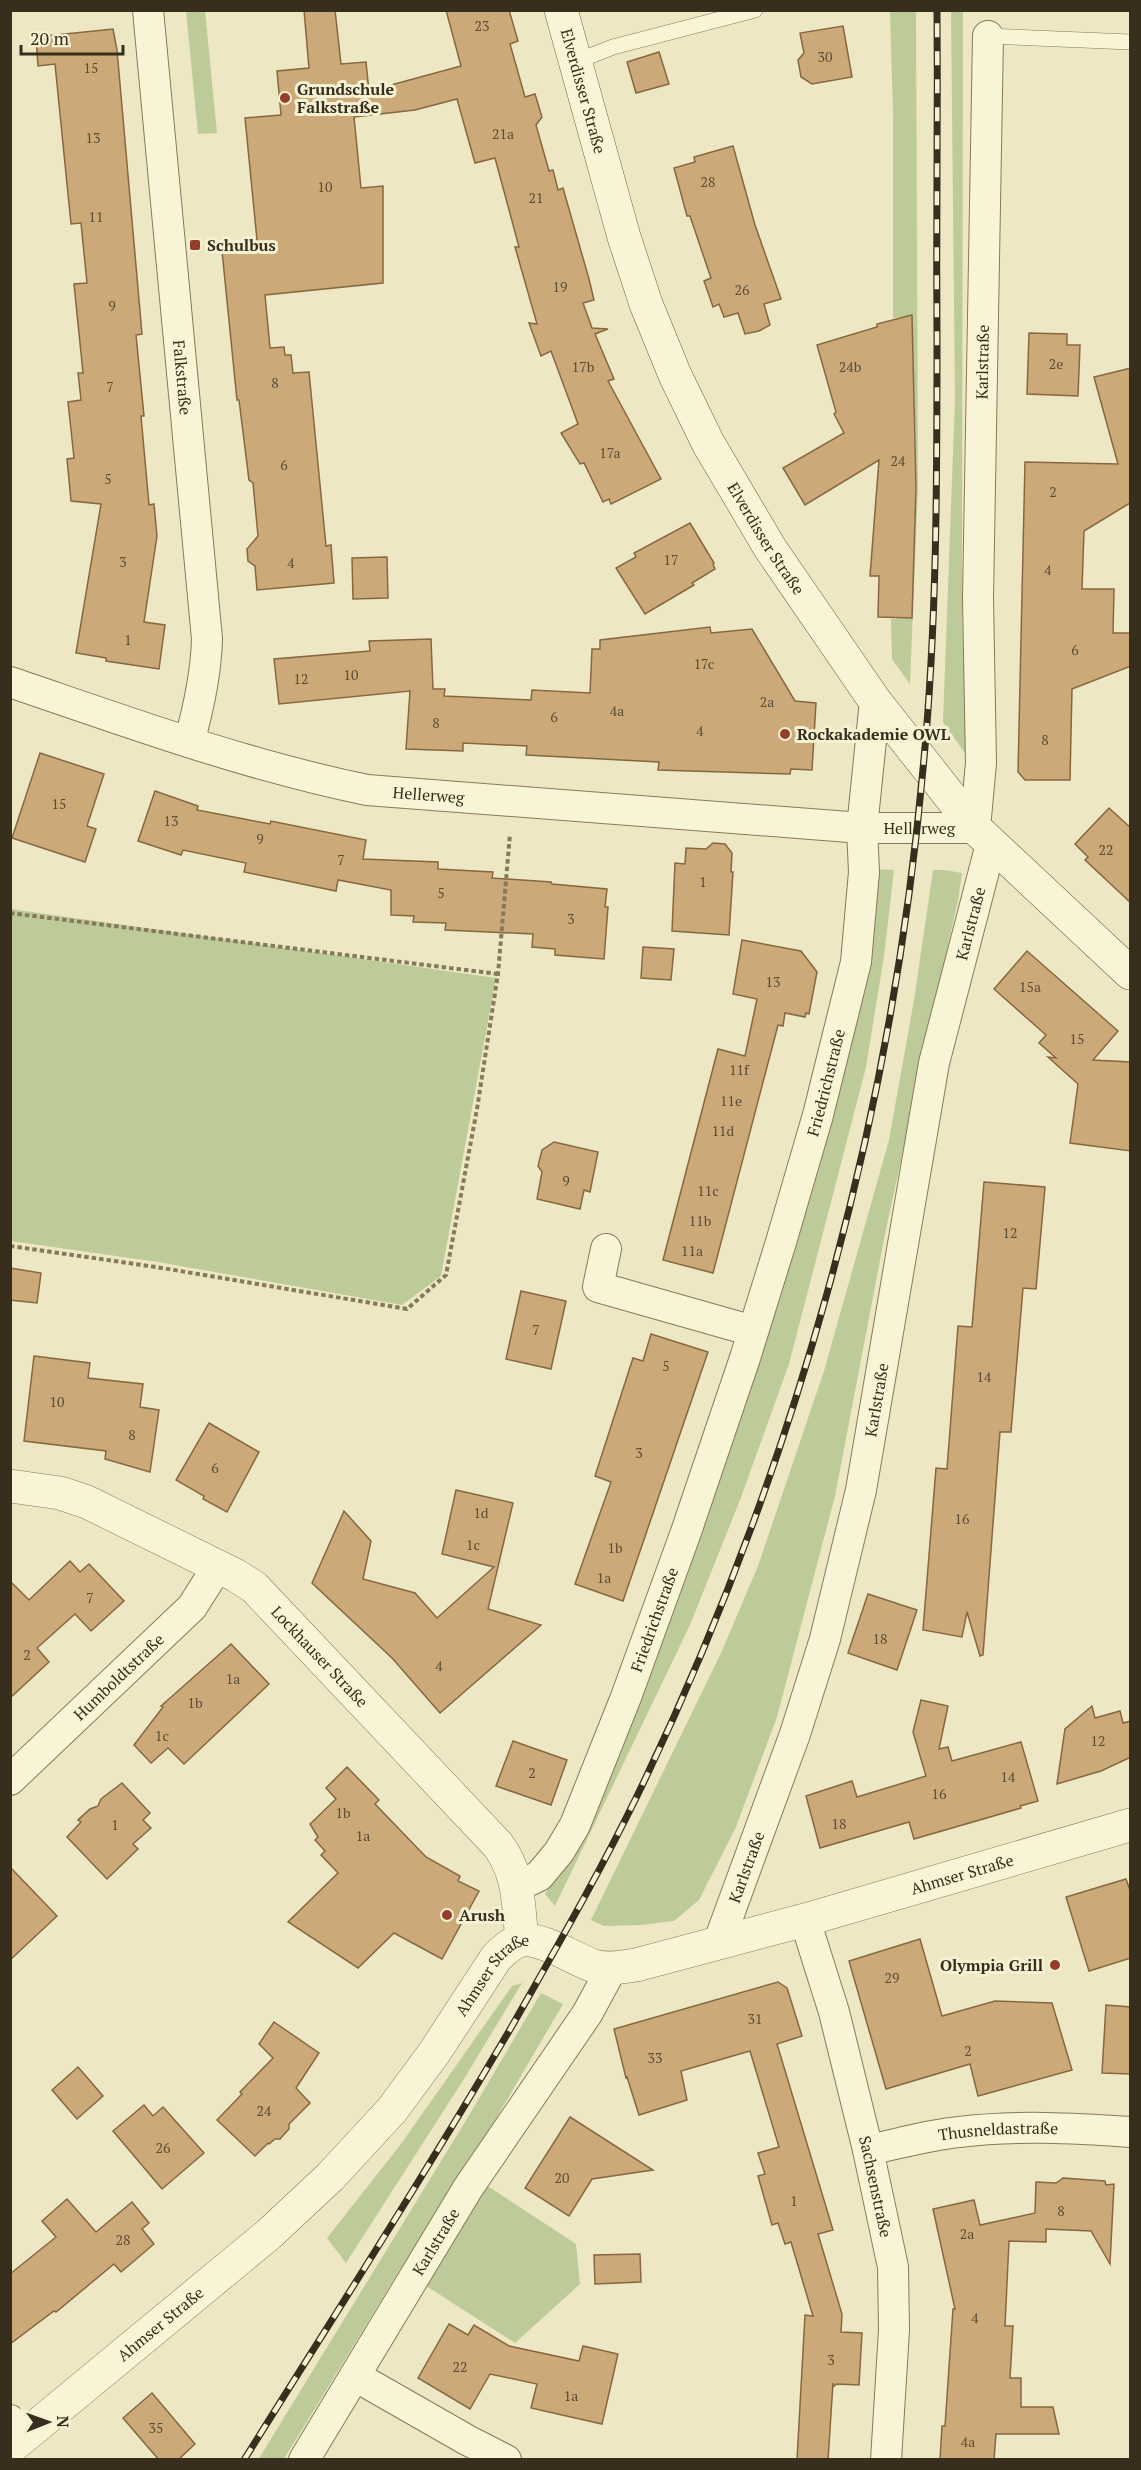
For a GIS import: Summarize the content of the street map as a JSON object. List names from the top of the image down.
{
  "streets": {
    "street": [
      "Elverdisser Straße",
      "Karlstraße",
      "Falkstraße",
      "Hellerweg",
      "Friedrichstraße",
      "Lockhauser Straße",
      "Humboldtstraße",
      "Ahmser Straße",
      "Thusneldastraße",
      "Sachsenstraße"
    ]
  },
  "crossings": [
    ["Elverdisser Straße", "Karlstraße"],
    ["Elverdisser Straße", "Hellerweg"],
    ["Karlstraße", "Hellerweg"],
    ["Karlstraße", "Ahmser Straße"],
    ["Falkstraße", "Hellerweg"],
    ["Hellerweg", "Friedrichstraße"],
    ["Friedrichstraße", "Lockhauser Straße"],
    ["Lockhauser Straße", "Humboldtstraße"],
    ["Lockhauser Straße", "Ahmser Straße"],
    ["Ahmser Straße", "Sachsenstraße"],
    ["Thusneldastraße", "Sachsenstraße"]
  ],
  "places": {
    "other": [
      "Grundschule Falkstraße",
      "Rockakademie OWL",
      "Arush",
      "Olympia Grill"
    ],
    "transit": ["Schulbus"]
  },
  "house_numbers": [
    "23",
    "30",
    "15",
    "21a",
    "13",
    "28",
    "10",
    "21",
    "11",
    "19",
    "26",
    "9",
    "2e",
    "17b",
    "24b",
    "8",
    "7",
    "17a",
    "24",
    "6",
    "5",
    "2",
    "17",
    "3",
    "4",
    "4",
    "1",
    "6",
    "17c",
    "10",
    "12",
    "2a",
    "4a",
    "6",
    "8",
    "4",
    "8",
    "15",
    "13",
    "9",
    "22",
    "7",
    "1",
    "5",
    "3",
    "13",
    "15a",
    "15",
    "11f",
    "11e",
    "11d",
    "9",
    "11c",
    "11b",
    "12",
    "11a",
    "7",
    "5",
    "14",
    "10",
    "8",
    "3",
    "6",
    "1d",
    "16",
    "1c",
    "1b",
    "1a",
    "7",
    "18",
    "2",
    "4",
    "1a",
    "1b",
    "1c",
    "12",
    "2",
    "14",
    "16",
    "1b",
    "18",
    "1",
    "1a",
    "29",
    "31",
    "2",
    "33",
    "24",
    "26",
    "20",
    "1",
    "8",
    "2a",
    "28",
    "4",
    "3",
    "22",
    "1a",
    "35",
    "4a"
  ],
  "scale_bar": "20 m",
  "north": "right"
}
